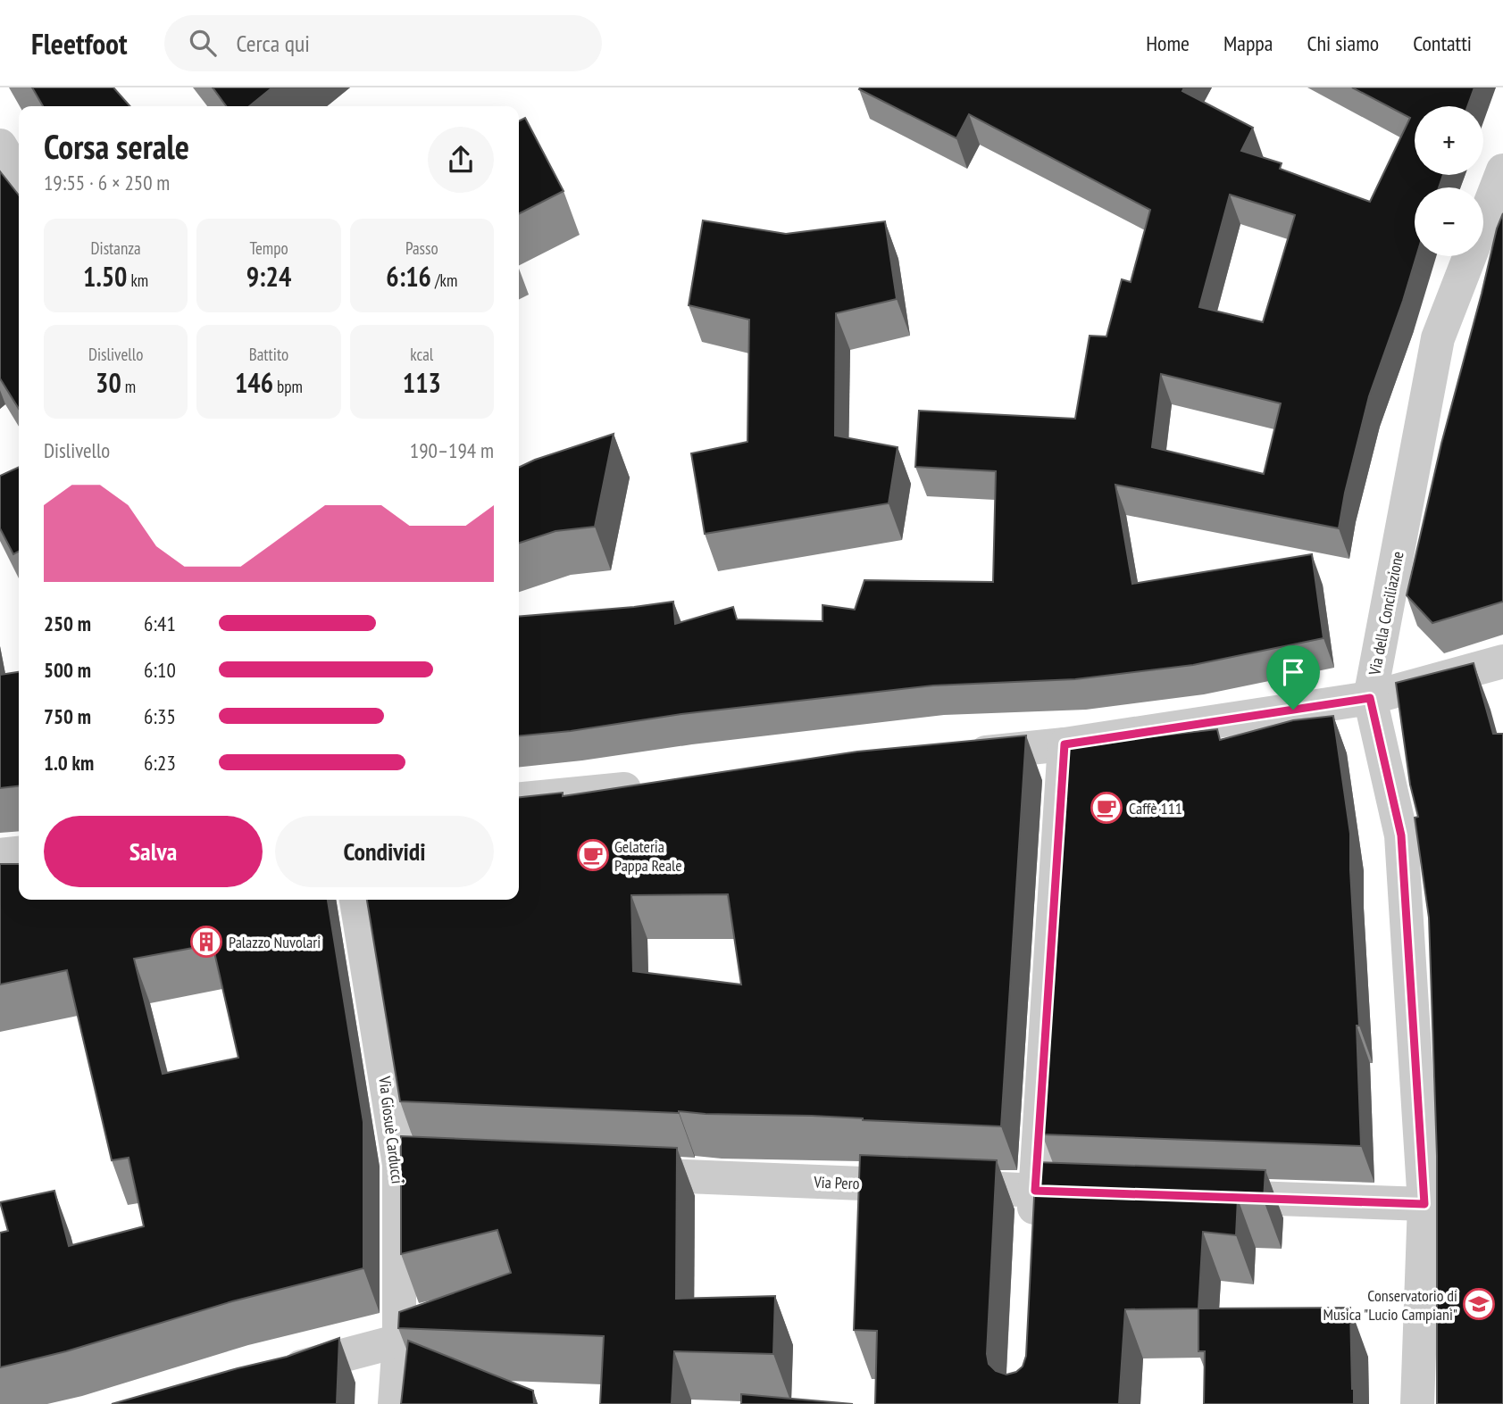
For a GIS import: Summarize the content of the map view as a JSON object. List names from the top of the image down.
{
  "streets": {
    "street": ["Via della Conciliazione", "Via Giosuè Carducci", "Via Pero"]
  },
  "places": {
    "cafe": ["Caffè 111", "Gelateria Pappa Reale"],
    "building": ["Palazzo Nuvolari"],
    "school or university": ["Conservatorio di Musica \"Lucio Campiani\""]
  },
  "page": {
    "header": "Fleetfoot",
    "search": "Cerca qui",
    "nav": [
      "Home",
      "Mappa",
      "Chi siamo",
      "Contatti"
    ],
    "map_buttons": ["+", "−"],
    "heading": ["Corsa serale", "19:55 · 6 × 250 m"],
    "stats": [
      ["Distanza", "1.50 km"],
      ["Tempo", "9:24"],
      ["Passo", "6:16 /km"],
      ["Dislivello", "30 m"],
      ["Battito", "146 bpm"],
      ["kcal", "113"]
    ],
    "chart": ["Dislivello", "190–194 m"],
    "list": [
      {
        "name": "250 m",
        "note": "6:41"
      },
      {
        "name": "500 m",
        "note": "6:10"
      },
      {
        "name": "750 m",
        "note": "6:35"
      },
      {
        "name": "1.0 km",
        "note": "6:23"
      }
    ],
    "buttons": ["Salva", "Condividi"]
  }
}
